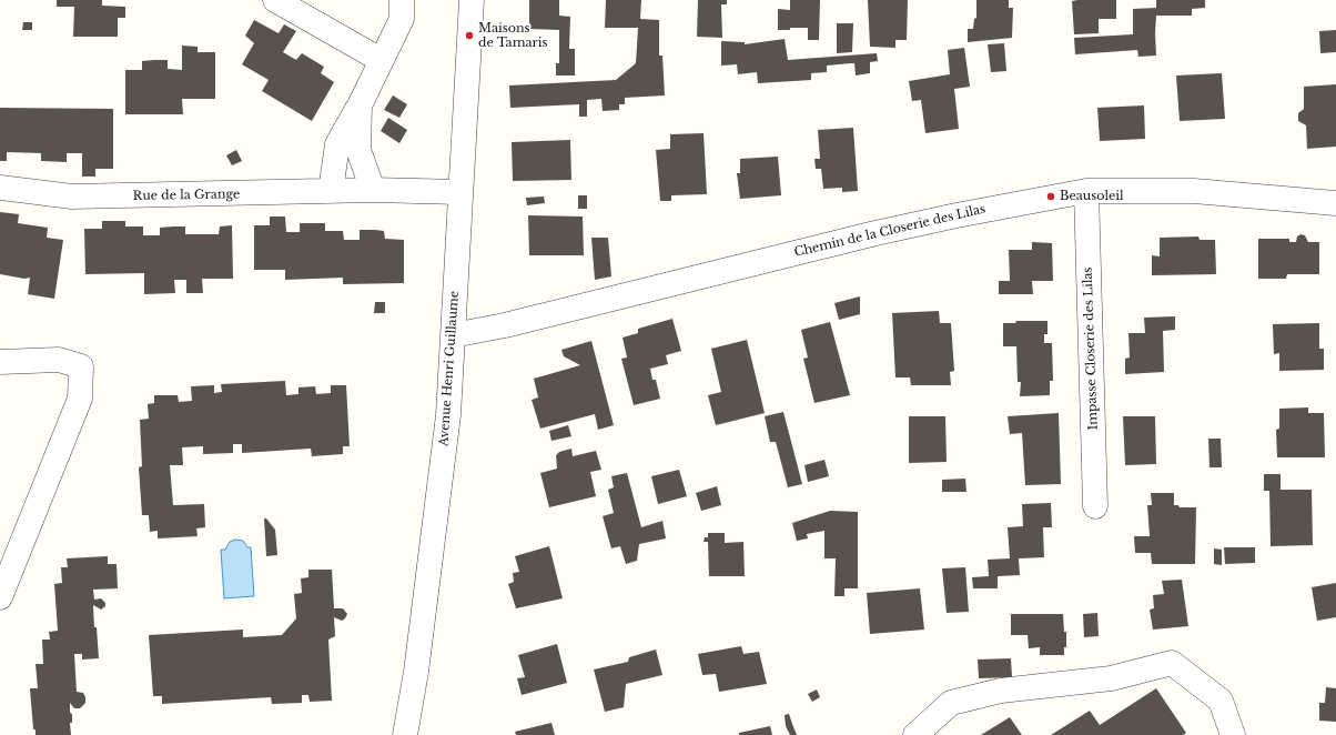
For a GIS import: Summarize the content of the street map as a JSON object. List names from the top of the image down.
{
  "streets": {
    "street": [
      "Rue de la Grange",
      "Chemin de la Closerie des Lilas",
      "Impasse Closerie des Lilas",
      "Avenue Henri Guillaume"
    ]
  },
  "crossings": [
    ["Rue de la Grange", "Avenue Henri Guillaume"],
    ["Chemin de la Closerie des Lilas", "Impasse Closerie des Lilas"],
    ["Chemin de la Closerie des Lilas", "Avenue Henri Guillaume"]
  ],
  "places": ["Maisons de Tamaris", "Beausoleil"]
}
